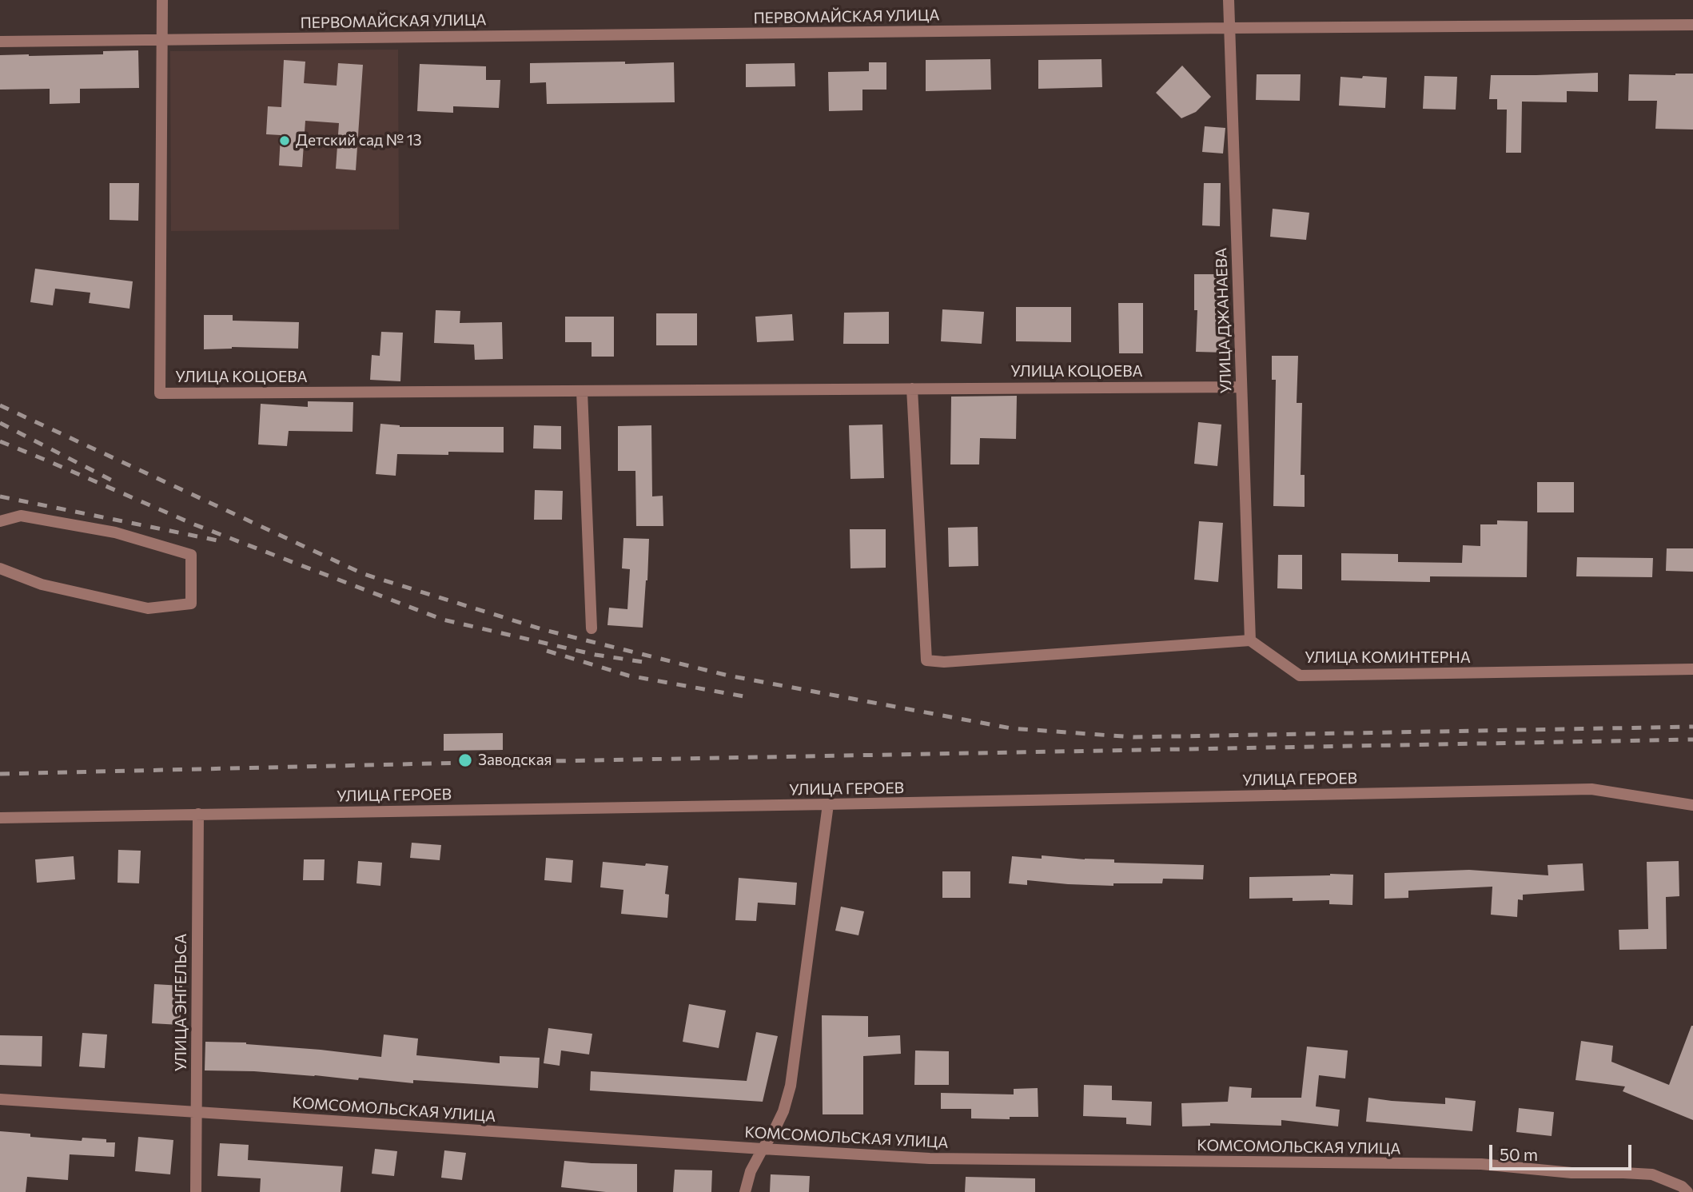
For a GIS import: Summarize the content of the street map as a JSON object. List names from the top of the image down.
{
  "streets": {
    "street": [
      "ПЕРВОМАЙСКАЯ УЛИЦА",
      "УЛИЦА ДЖАНАЕВА",
      "УЛИЦА КОЦОЕВА",
      "УЛИЦА КОМИНТЕРНА",
      "УЛИЦА ГЕРОЕВ",
      "УЛИЦА ЭНГЕЛЬСА",
      "КОМСОМОЛЬСКАЯ УЛИЦА"
    ]
  },
  "crossings": [
    ["ПЕРВОМАЙСКАЯ УЛИЦА", "УЛИЦА ДЖАНАЕВА"],
    ["ПЕРВОМАЙСКАЯ УЛИЦА", "УЛИЦА КОЦОЕВА"],
    ["УЛИЦА ДЖАНАЕВА", "УЛИЦА КОЦОЕВА"],
    ["УЛИЦА ДЖАНАЕВА", "УЛИЦА КОМИНТЕРНА"],
    ["УЛИЦА ГЕРОЕВ", "УЛИЦА ЭНГЕЛЬСА"],
    ["УЛИЦА ЭНГЕЛЬСА", "КОМСОМОЛЬСКАЯ УЛИЦА"]
  ],
  "places": ["Детский сад № 13", "Заводская"],
  "scale_bar": "50 m"
}
